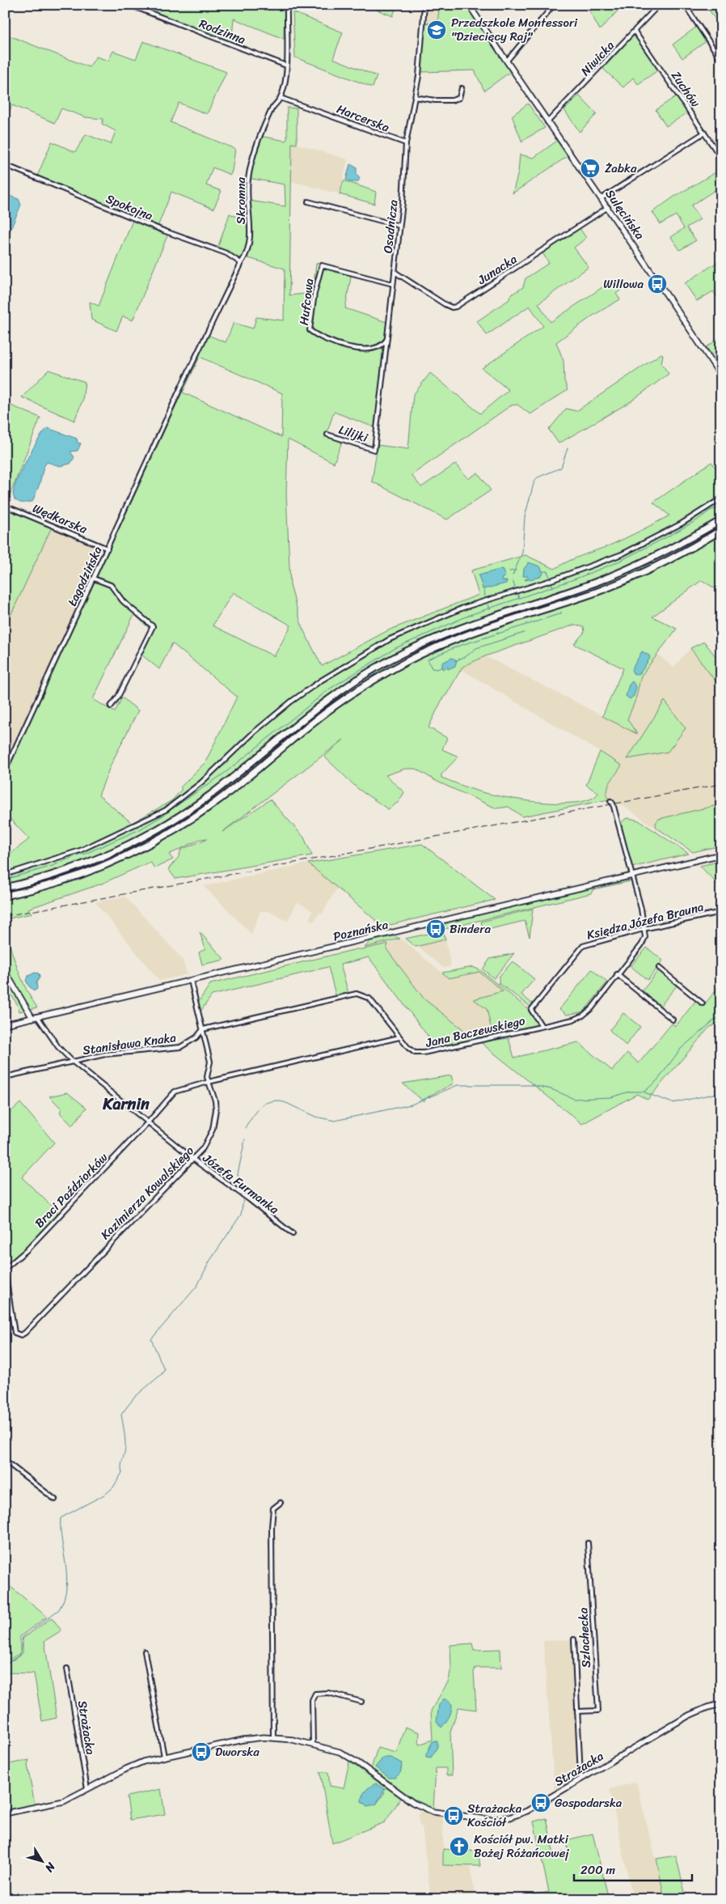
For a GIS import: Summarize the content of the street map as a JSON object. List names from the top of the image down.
{
  "streets": {
    "street": [
      "Rodzinna",
      "Niwicka",
      "Zuchów",
      "Harcerska",
      "Skromna",
      "Spokojna",
      "Sulęcińska",
      "Osadnicza",
      "Junacka",
      "Hufcowa",
      "Lilijki",
      "Wędkarska",
      "Łagodzińska",
      "Księdza Józefa Brauna",
      "Poznańska",
      "Jana Baczewskiego",
      "Stanisława Knaka",
      "Józefa Furmanka",
      "Braci Paździorków",
      "Kazimierza Kowalskiego",
      "Szlachecka",
      "Strażacka"
    ]
  },
  "crossings": [
    ["Rodzinna", "Skromna"],
    ["Niwicka", "Zuchów"],
    ["Niwicka", "Sulęcińska"],
    ["Harcerska", "Skromna"],
    ["Harcerska", "Osadnicza"],
    ["Skromna", "Spokojna"],
    ["Skromna", "Łagodzińska"],
    ["Sulęcińska", "Junacka"],
    ["Osadnicza", "Junacka"],
    ["Osadnicza", "Hufcowa"],
    ["Osadnicza", "Lilijki"],
    ["Wędkarska", "Łagodzińska"],
    ["Księdza Józefa Brauna", "Jana Baczewskiego"],
    ["Poznańska", "Jana Baczewskiego"],
    ["Poznańska", "Józefa Furmanka"],
    ["Poznańska", "Kazimierza Kowalskiego"],
    ["Jana Baczewskiego", "Stanisława Knaka"],
    ["Jana Baczewskiego", "Kazimierza Kowalskiego"],
    ["Stanisława Knaka", "Józefa Furmanka"],
    ["Stanisława Knaka", "Kazimierza Kowalskiego"],
    ["Józefa Furmanka", "Braci Paździorków"],
    ["Józefa Furmanka", "Kazimierza Kowalskiego"],
    ["Braci Paździorków", "Kazimierza Kowalskiego"]
  ],
  "districts": ["Karnin"],
  "places": {
    "school or university": ["Przedszkole Montessori \"Dziecięcy Raj\""],
    "supermarket": ["Żabka"],
    "bus stop": [
      "Willowa",
      "Bindera",
      "Dworska",
      "Gospodarska",
      "Strażacka Kościół"
    ],
    "church": ["Kościół pw. Matki Bożej Różańcowej"]
  },
  "scale_bar": "200 m",
  "north": "bottom right"
}
